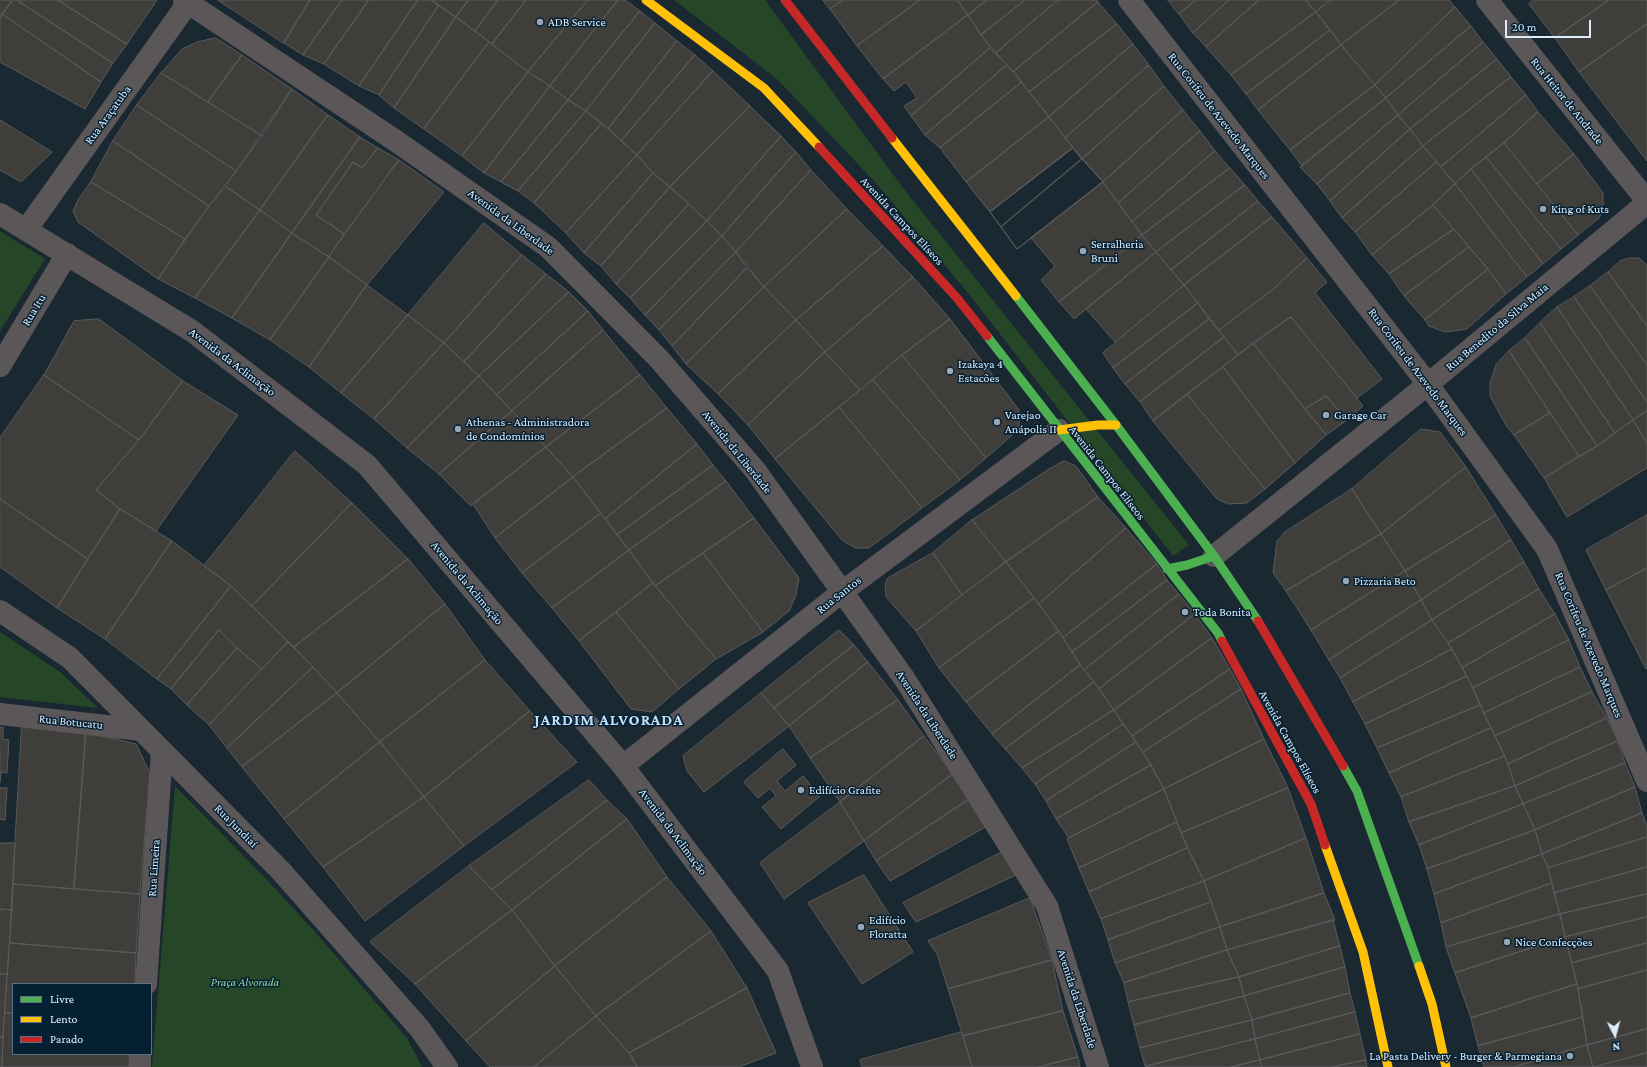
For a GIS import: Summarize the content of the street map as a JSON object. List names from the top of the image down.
{
  "streets": {
    "street": [
      "Rua Heitor de Andrade",
      "Rua Araçatuba",
      "Rua Corifeu de Azevedo Marques",
      "Avenida Campos Elíseos",
      "Avenida da Liberdade",
      "Rua Itu",
      "Rua Benedito da Silva Maia",
      "Avenida da Aclimação",
      "Rua Santos",
      "Rua Botucatu",
      "Rua Jundiaí",
      "Rua Limeira"
    ]
  },
  "crossings": [
    ["Rua Heitor de Andrade", "Rua Benedito da Silva Maia"],
    ["Rua Araçatuba", "Avenida da Liberdade"],
    ["Rua Araçatuba", "Avenida da Aclimação"],
    ["Rua Corifeu de Azevedo Marques", "Rua Benedito da Silva Maia"],
    ["Avenida Campos Elíseos", "Rua Santos"],
    ["Avenida da Liberdade", "Rua Santos"],
    ["Rua Itu", "Avenida da Aclimação"],
    ["Avenida da Aclimação", "Rua Santos"],
    ["Rua Botucatu", "Rua Jundiaí"],
    ["Rua Jundiaí", "Rua Limeira"]
  ],
  "districts": ["JARDIM ALVORADA"],
  "parks": ["Praça Alvorada"],
  "places": [
    "ADB Service",
    "King of Kuts",
    "Serralheria Bruni",
    "Izakaya 4 Estacões",
    "Garage Car",
    "Varejao Anápolis II",
    "Athenas - Administradora de Condomínios",
    "Pizzaria Beto",
    "Toda Bonita",
    "Edifício Grafite",
    "Edifício Floratta",
    "Nice Confecções",
    "La Pasta Delivery - Burger & Parmegiana"
  ],
  "legend": ["Livre", "Lento", "Parado"],
  "scale_bar": "20 m",
  "north": "bottom"
}
